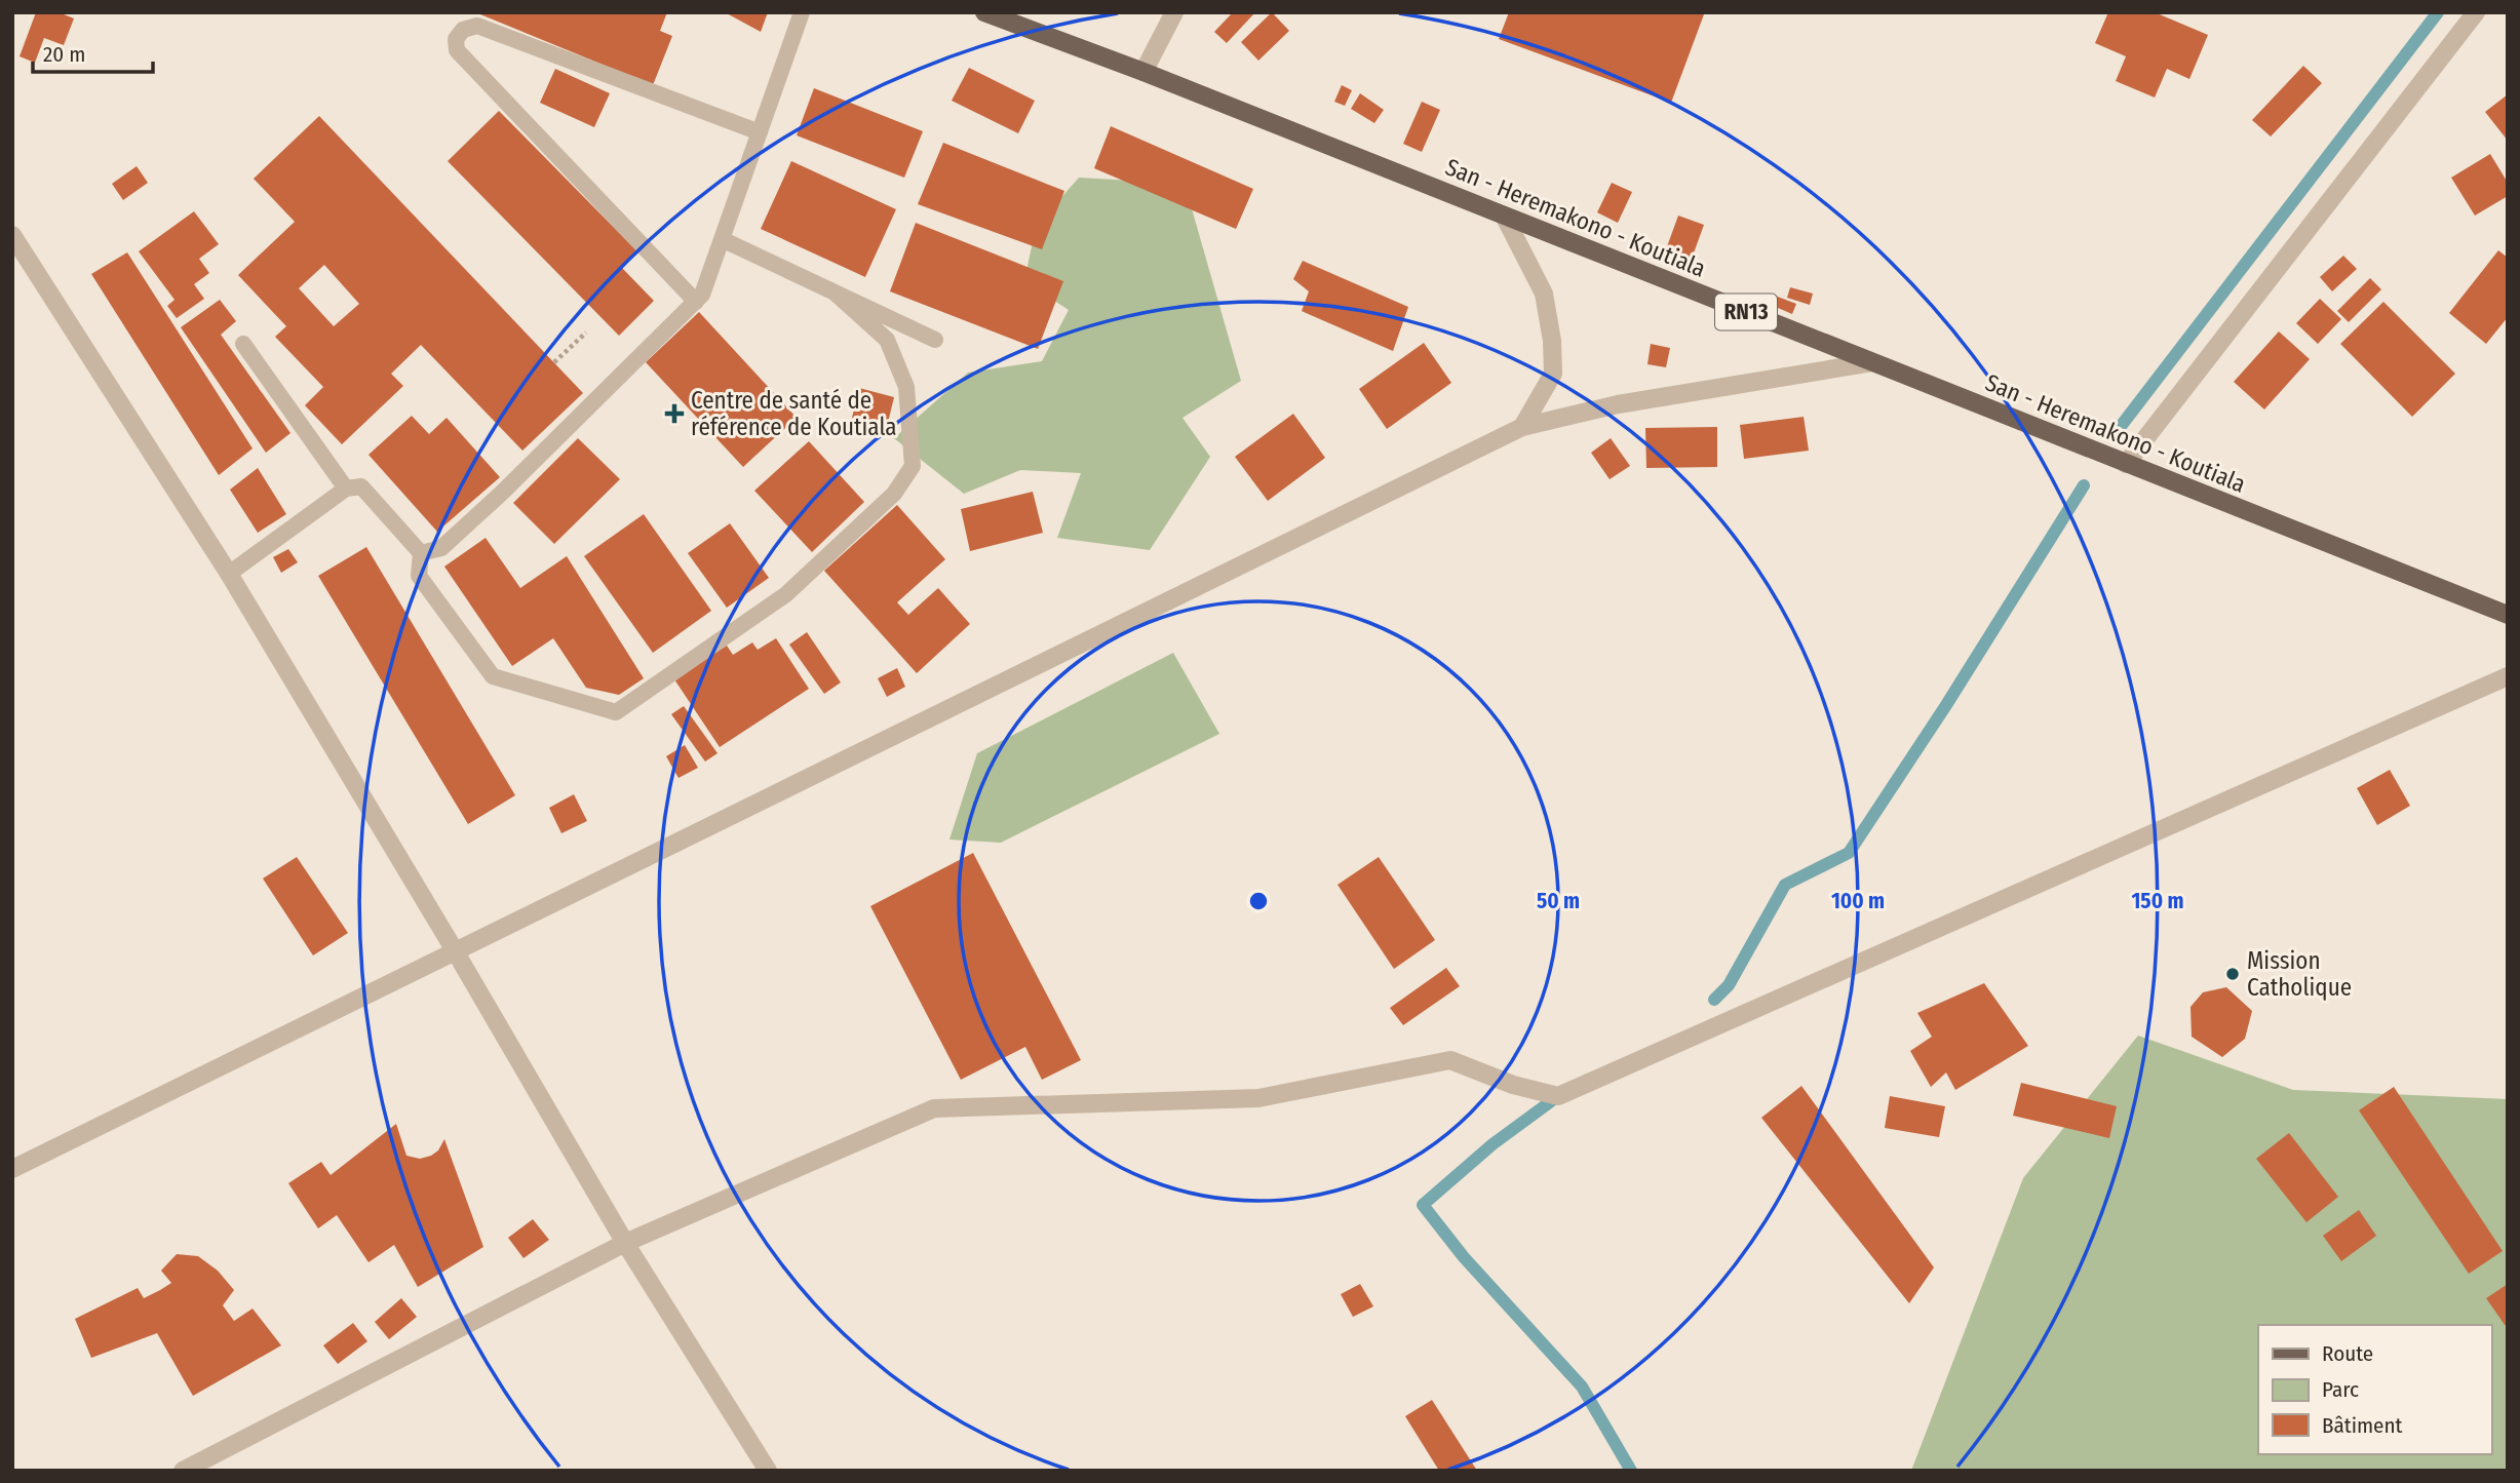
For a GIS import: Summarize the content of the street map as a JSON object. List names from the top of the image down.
{
  "streets": {
    "main road": ["San - Heremakono - Koutiala", "RN13"]
  },
  "places": {
    "health": ["Centre de santé de référence de Koutiala"],
    "other": ["Mission Catholique"]
  },
  "legend": ["Route", "Parc", "Bâtiment"],
  "scale_bar": "20 m",
  "rings": ["50 m", "100 m", "150 m"]
}
